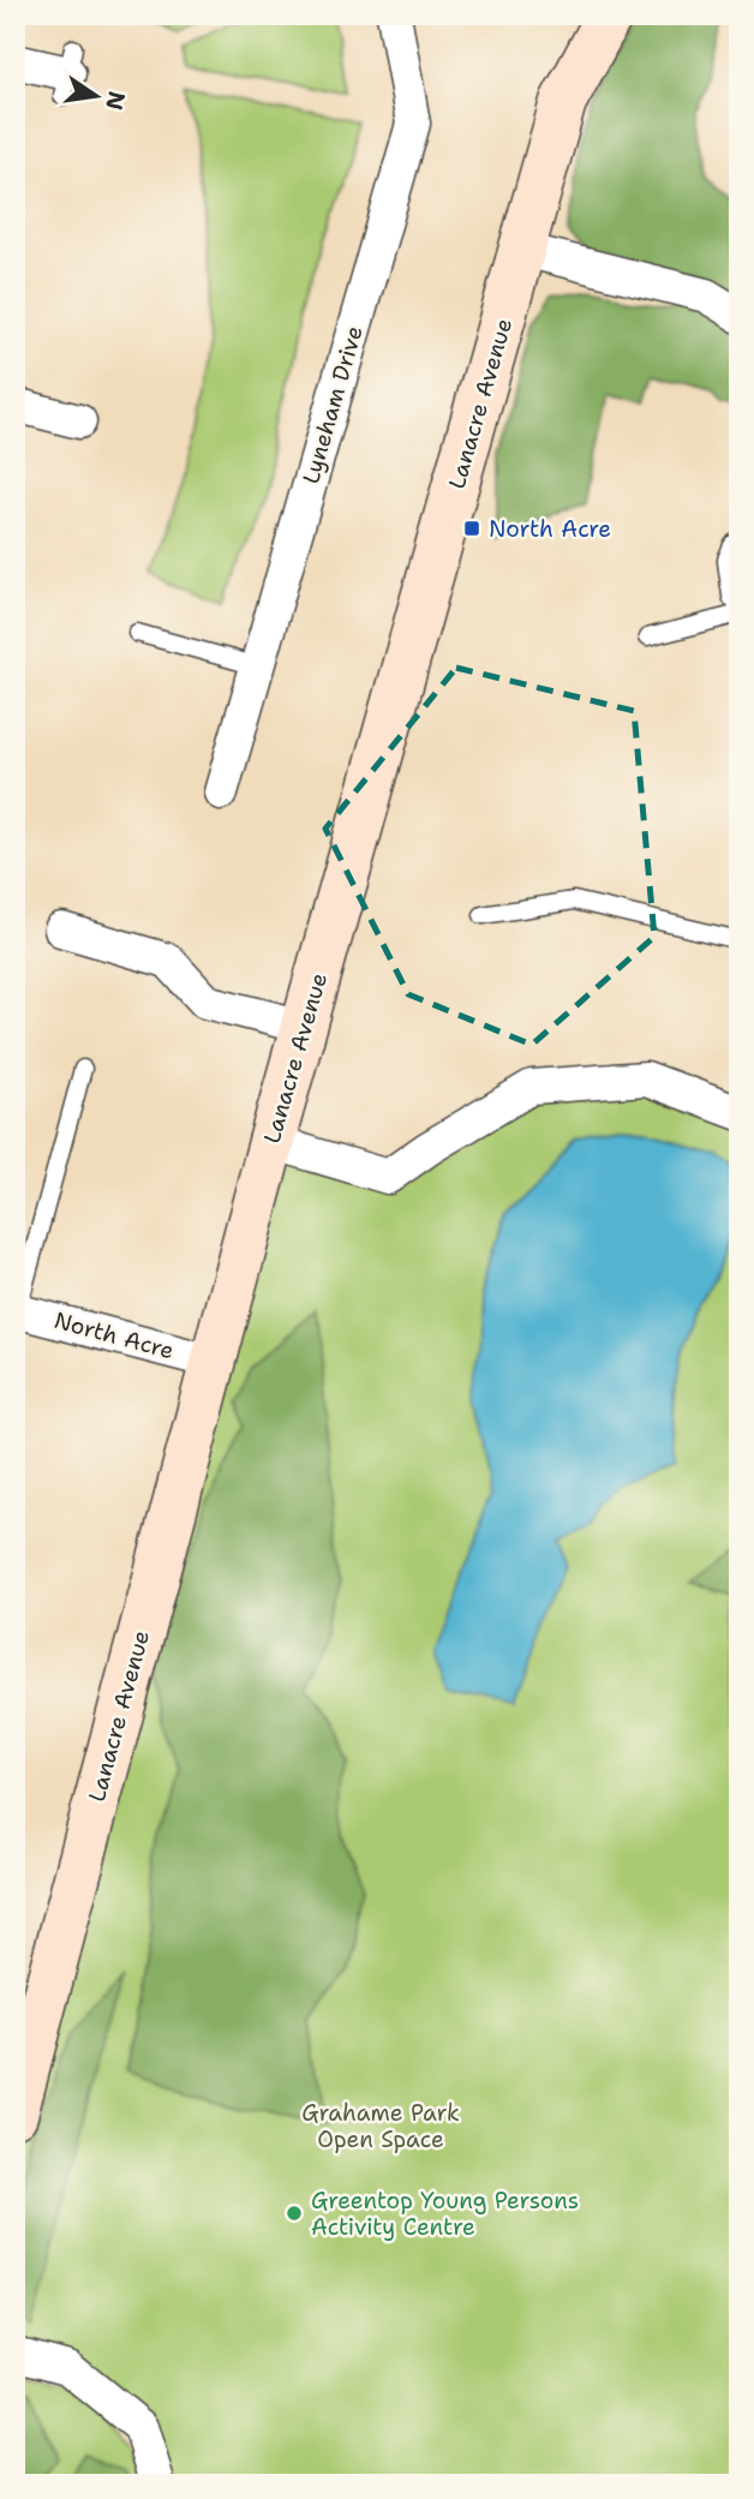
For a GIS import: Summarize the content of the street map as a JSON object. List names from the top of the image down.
{
  "streets": {
    "street": ["Lanacre Avenue", "Lyneham Drive", "North Acre"]
  },
  "crossings": [
    ["Lanacre Avenue", "North Acre"]
  ],
  "parks": ["Grahame Park Open Space"],
  "places": {
    "transit": ["North Acre"],
    "other": ["Greentop Young Persons Activity Centre"]
  },
  "north": "right"
}
